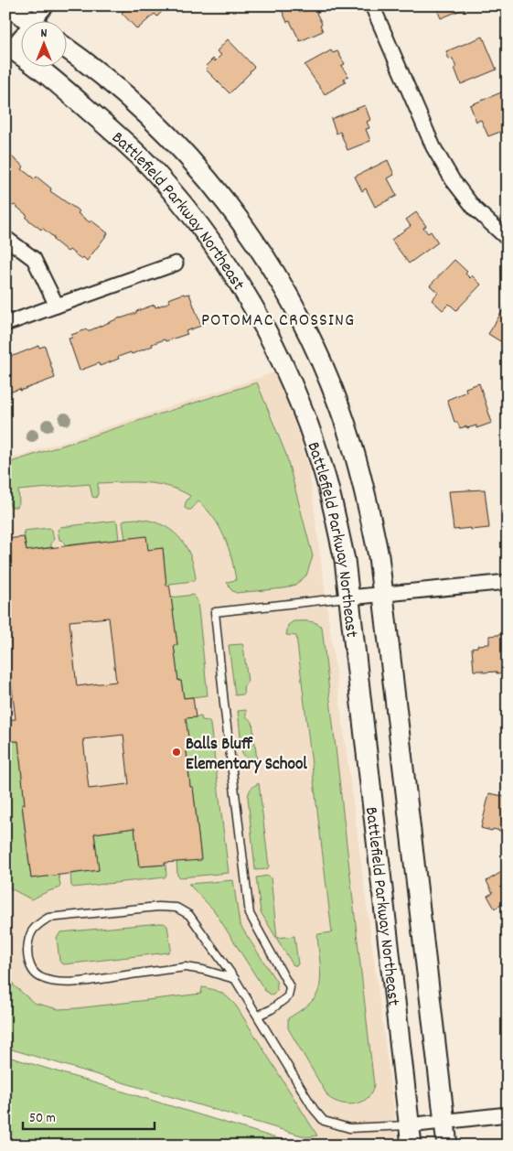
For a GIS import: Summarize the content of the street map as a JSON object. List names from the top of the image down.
{
  "streets": {
    "main road": ["Battlefield Parkway Northeast"]
  },
  "districts": ["POTOMAC CROSSING"],
  "places": ["Balls Bluff Elementary School"],
  "scale_bar": "50 m",
  "north": "top"
}
